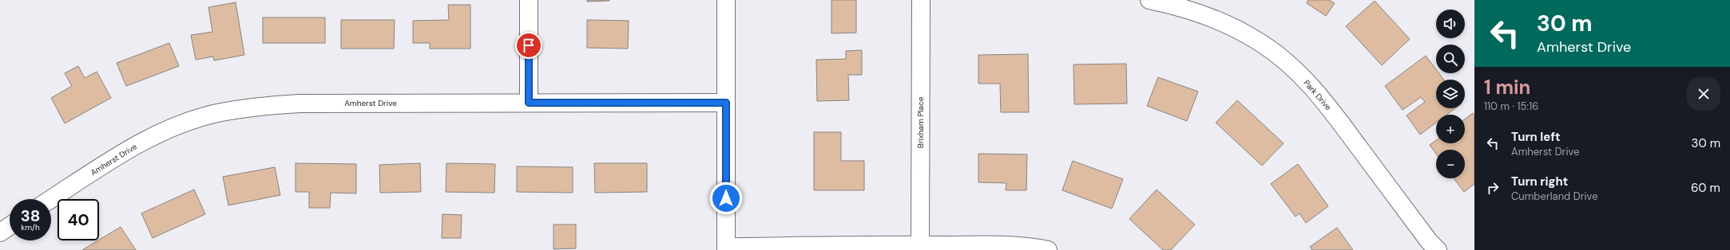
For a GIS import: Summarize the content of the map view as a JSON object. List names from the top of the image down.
{
  "streets": {
    "street": ["Park Drive", "Amherst Drive", "Brixham Place"]
  },
  "page": {
    "turn": ["30 m", "Amherst Drive"],
    "map_buttons": ["+", "−"],
    "heading": ["1 min", "110 m · 15:16"],
    "list": [
      {
        "name": "Turn left",
        "note": "Amherst Drive",
        "value": "30 m"
      },
      {
        "name": "Turn right",
        "note": "Cumberland Drive",
        "value": "60 m"
      }
    ],
    "speed": "38 km/h",
    "limit": "40"
  }
}
